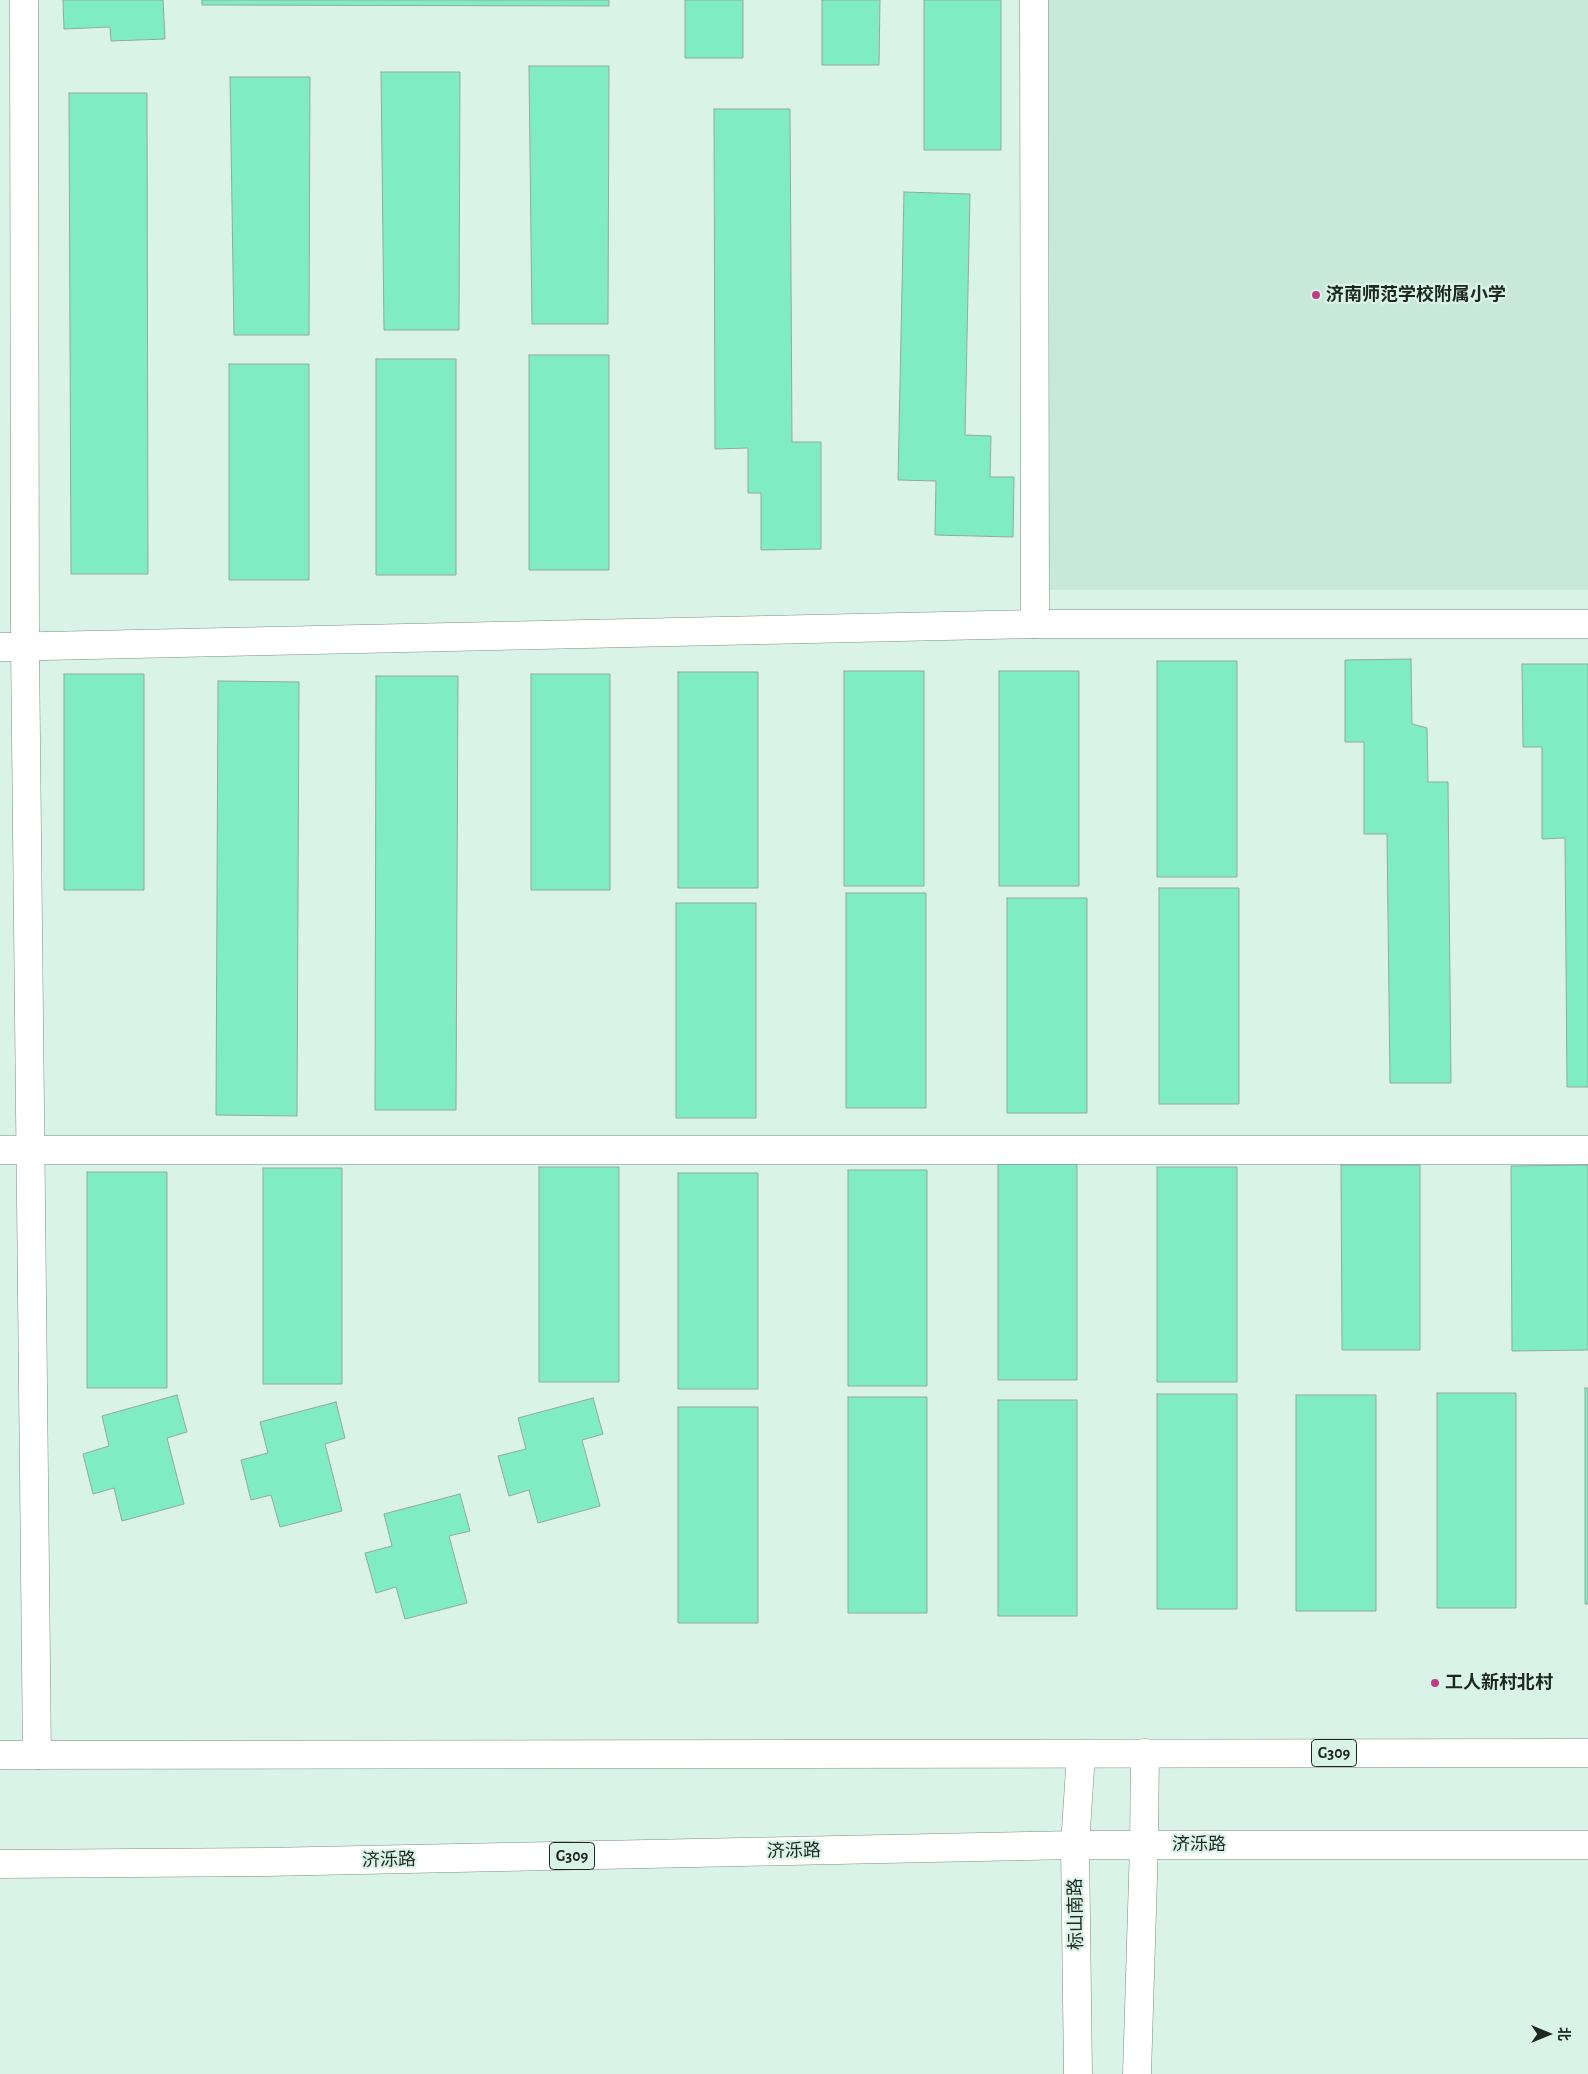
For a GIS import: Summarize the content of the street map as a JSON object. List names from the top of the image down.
{
  "streets": {
    "main road": ["G309", "济泺路", "标山南路"]
  },
  "crossings": [
    ["G309", "标山南路"],
    ["济泺路", "标山南路"]
  ],
  "places": ["济南师范学校附属小学", "工人新村北村"],
  "north": "right"
}
